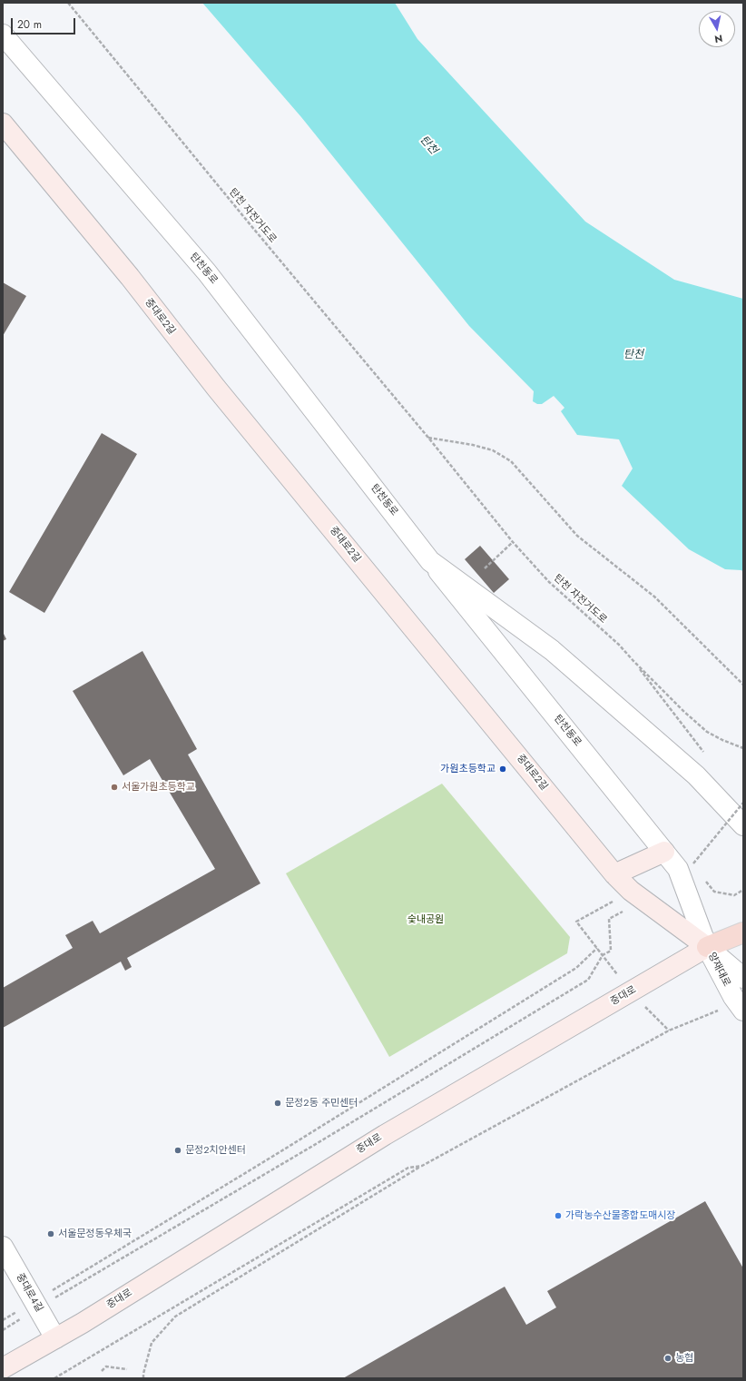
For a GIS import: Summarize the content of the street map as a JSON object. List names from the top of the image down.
{
  "streets": {
    "main road": ["중대로2길", "중대로"],
    "street": ["탄천동로", "양재대로", "중대로4길"],
    "path": ["탄천 자전거도로"]
  },
  "crossings": [
    ["탄천동로", "중대로2길"],
    ["탄천동로", "양재대로"],
    ["탄천동로", "중대로"],
    ["중대로2길", "양재대로"],
    ["중대로2길", "중대로"],
    ["양재대로", "중대로"],
    ["중대로", "중대로4길"]
  ],
  "water": ["탄천"],
  "parks": ["숯내공원"],
  "places": [
    "가원초등학교",
    "서울가원초등학교",
    "문정2동 주민센터",
    "문정2치안센터",
    "가락농수산물종합도매시장",
    "서울문정동우체국",
    "농협"
  ],
  "scale_bar": "20 m",
  "north": "bottom"
}
